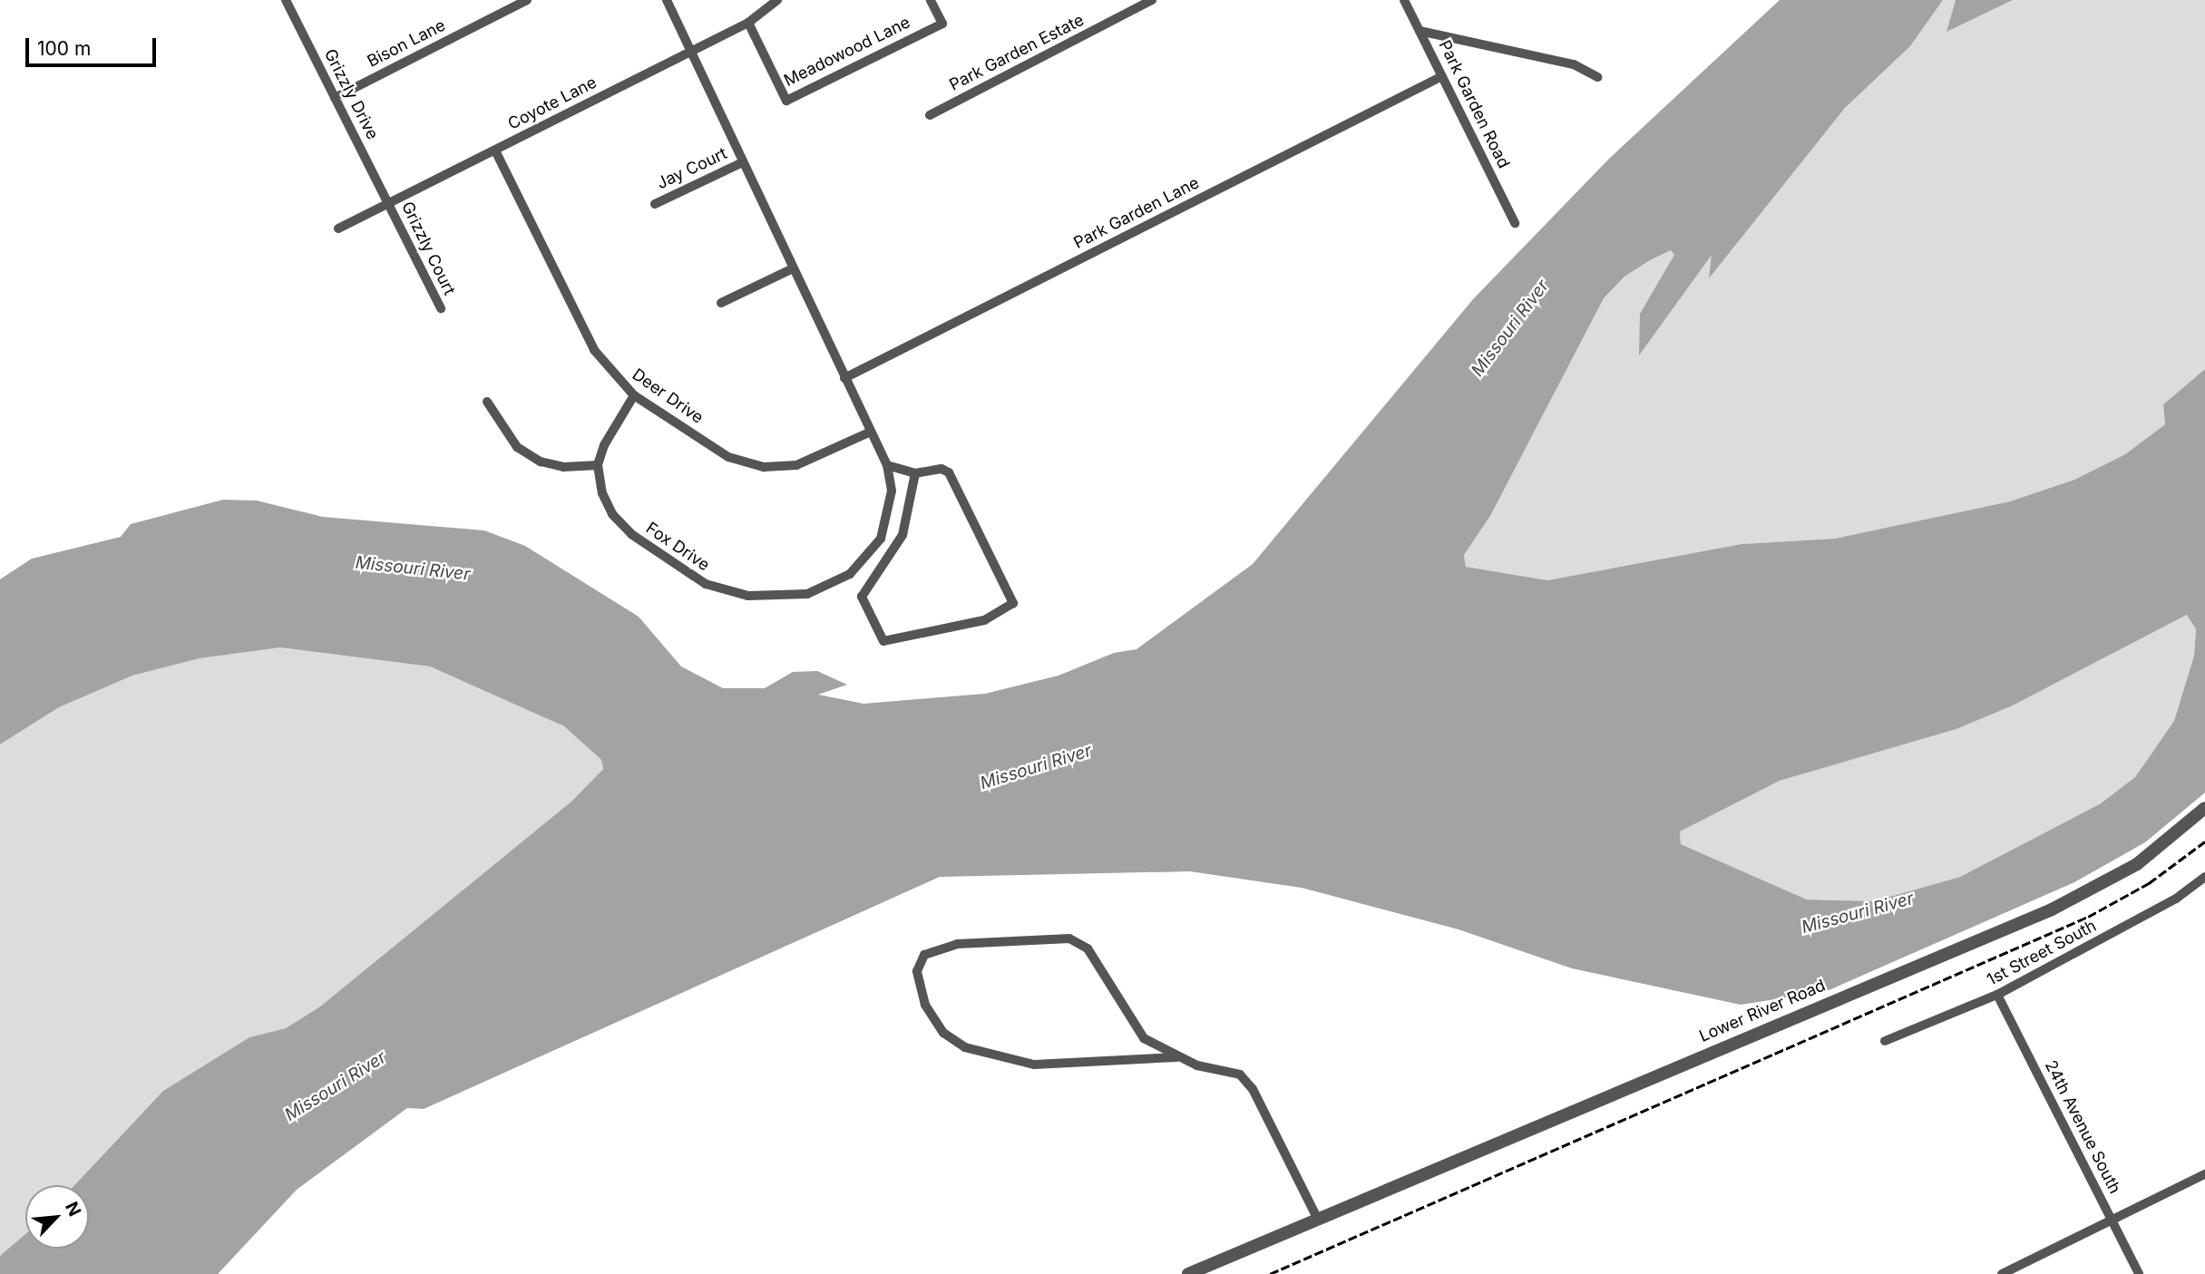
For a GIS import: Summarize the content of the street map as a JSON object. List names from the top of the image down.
{
  "streets": {
    "street": [
      "Bison Lane",
      "Meadowood Lane",
      "Park Garden Estate",
      "Grizzly Drive",
      "Coyote Lane",
      "Park Garden Road",
      "Jay Court",
      "Park Garden Lane",
      "Grizzly Court",
      "Deer Drive",
      "Fox Drive",
      "1st Street South",
      "Lower River Road",
      "24th Avenue South"
    ]
  },
  "crossings": [
    ["Bison Lane", "Grizzly Drive"],
    ["Meadowood Lane", "Coyote Lane"],
    ["Grizzly Drive", "Coyote Lane"],
    ["Grizzly Drive", "Grizzly Court"],
    ["Coyote Lane", "Grizzly Court"],
    ["Coyote Lane", "Deer Drive"],
    ["Coyote Lane", "Fox Drive"],
    ["Park Garden Road", "Park Garden Lane"],
    ["Jay Court", "Fox Drive"],
    ["Park Garden Lane", "Fox Drive"],
    ["Deer Drive", "Fox Drive"],
    ["1st Street South", "24th Avenue South"]
  ],
  "water": ["Missouri River"],
  "scale_bar": "100 m",
  "north": "top right"
}
